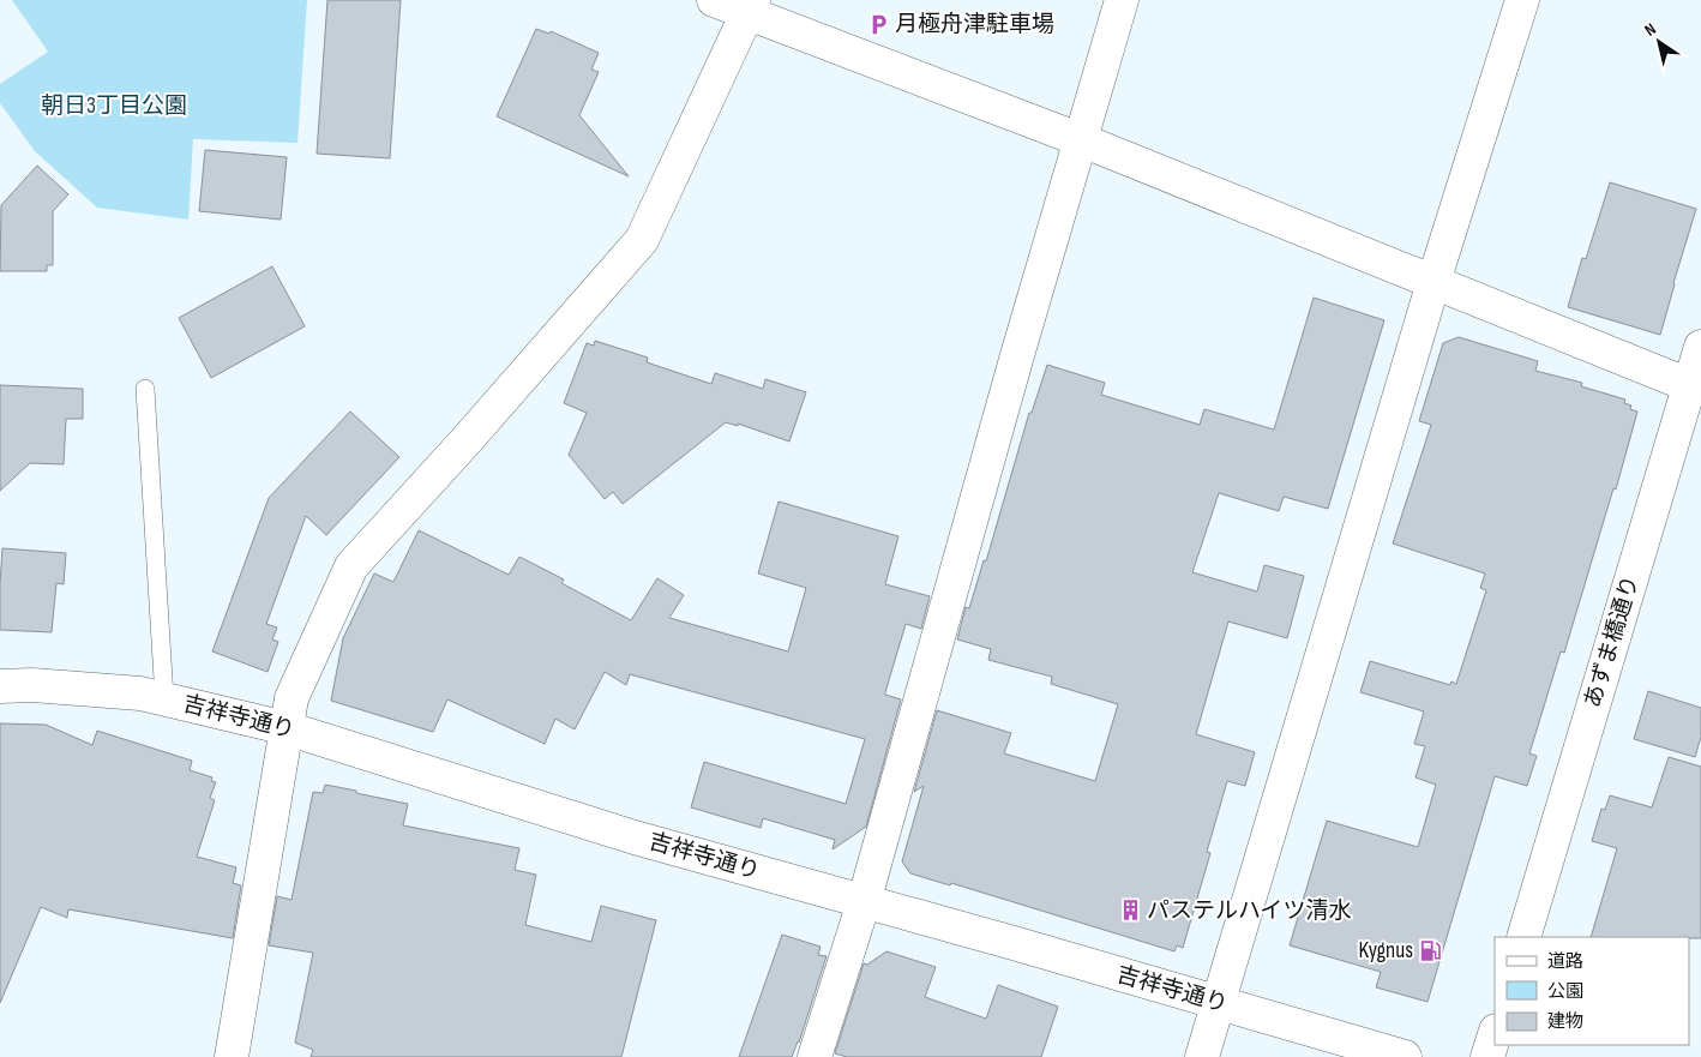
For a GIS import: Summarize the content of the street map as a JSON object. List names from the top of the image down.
{
  "streets": {
    "street": ["あずま橋通り", "吉祥寺通り"]
  },
  "parks": ["朝日3丁目公園"],
  "places": {
    "parking": ["月極舟津駐車場"],
    "building": ["パステルハイツ清水"],
    "fuel station": ["Kygnus"]
  },
  "legend": ["道路", "公園", "建物"],
  "north": "top left"
}
